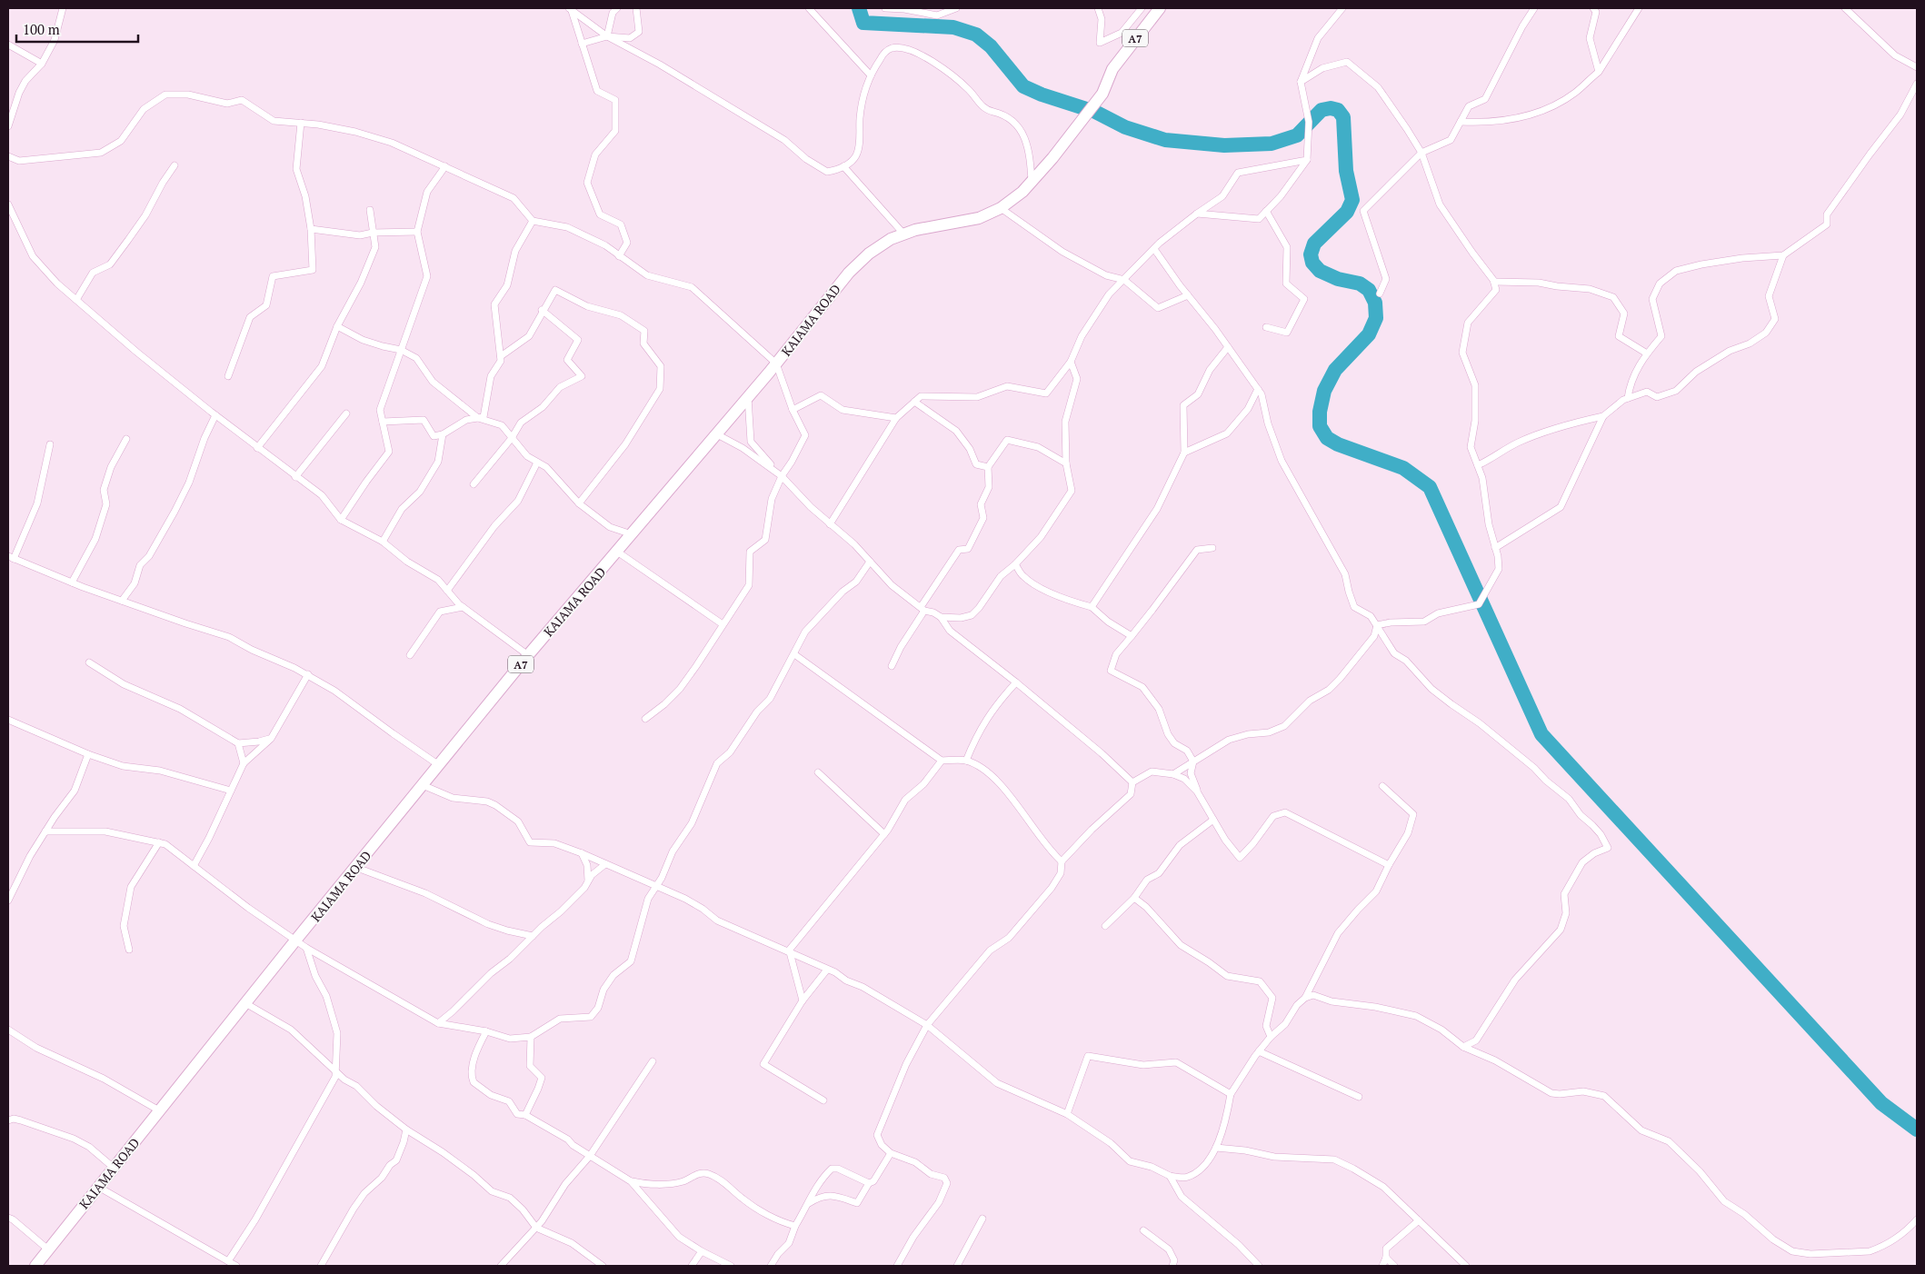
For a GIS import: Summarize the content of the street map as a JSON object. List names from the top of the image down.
{
  "streets": {
    "highway": ["A7", "KAIAMA ROAD"]
  },
  "scale_bar": "100 m"
}
